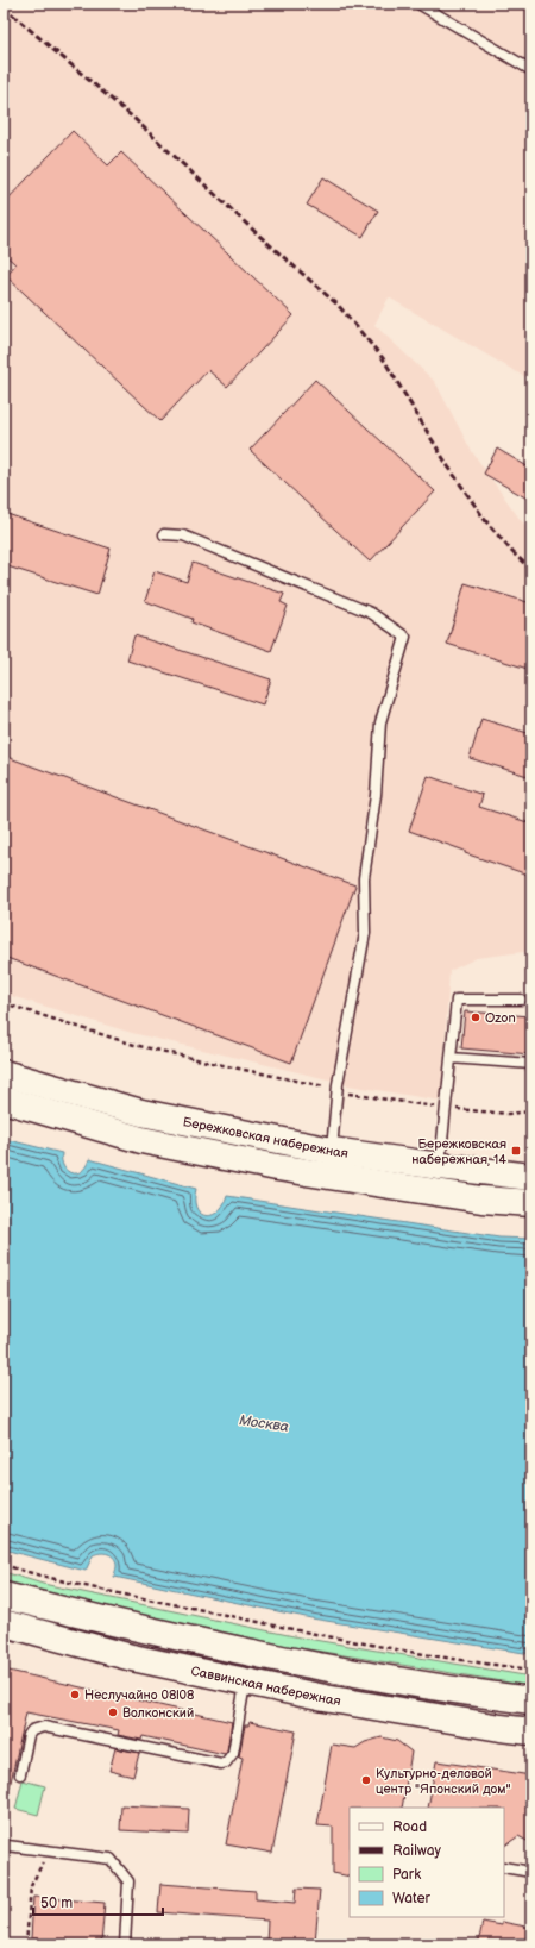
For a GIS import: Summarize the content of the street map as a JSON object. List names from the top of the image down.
{
  "streets": {
    "main road": ["Бережковская набережная", "Саввинская набережная"]
  },
  "water": ["Москва"],
  "places": {
    "other": [
      "Ozon",
      "Неслучайно 08|08",
      "Волконский",
      "Культурно-деловой центр \"Японский дом\""
    ],
    "transit": ["Бережковская набережная, 14"]
  },
  "legend": [
    "Road",
    "Railway",
    "Park",
    "Water"
  ],
  "scale_bar": "50 m"
}
